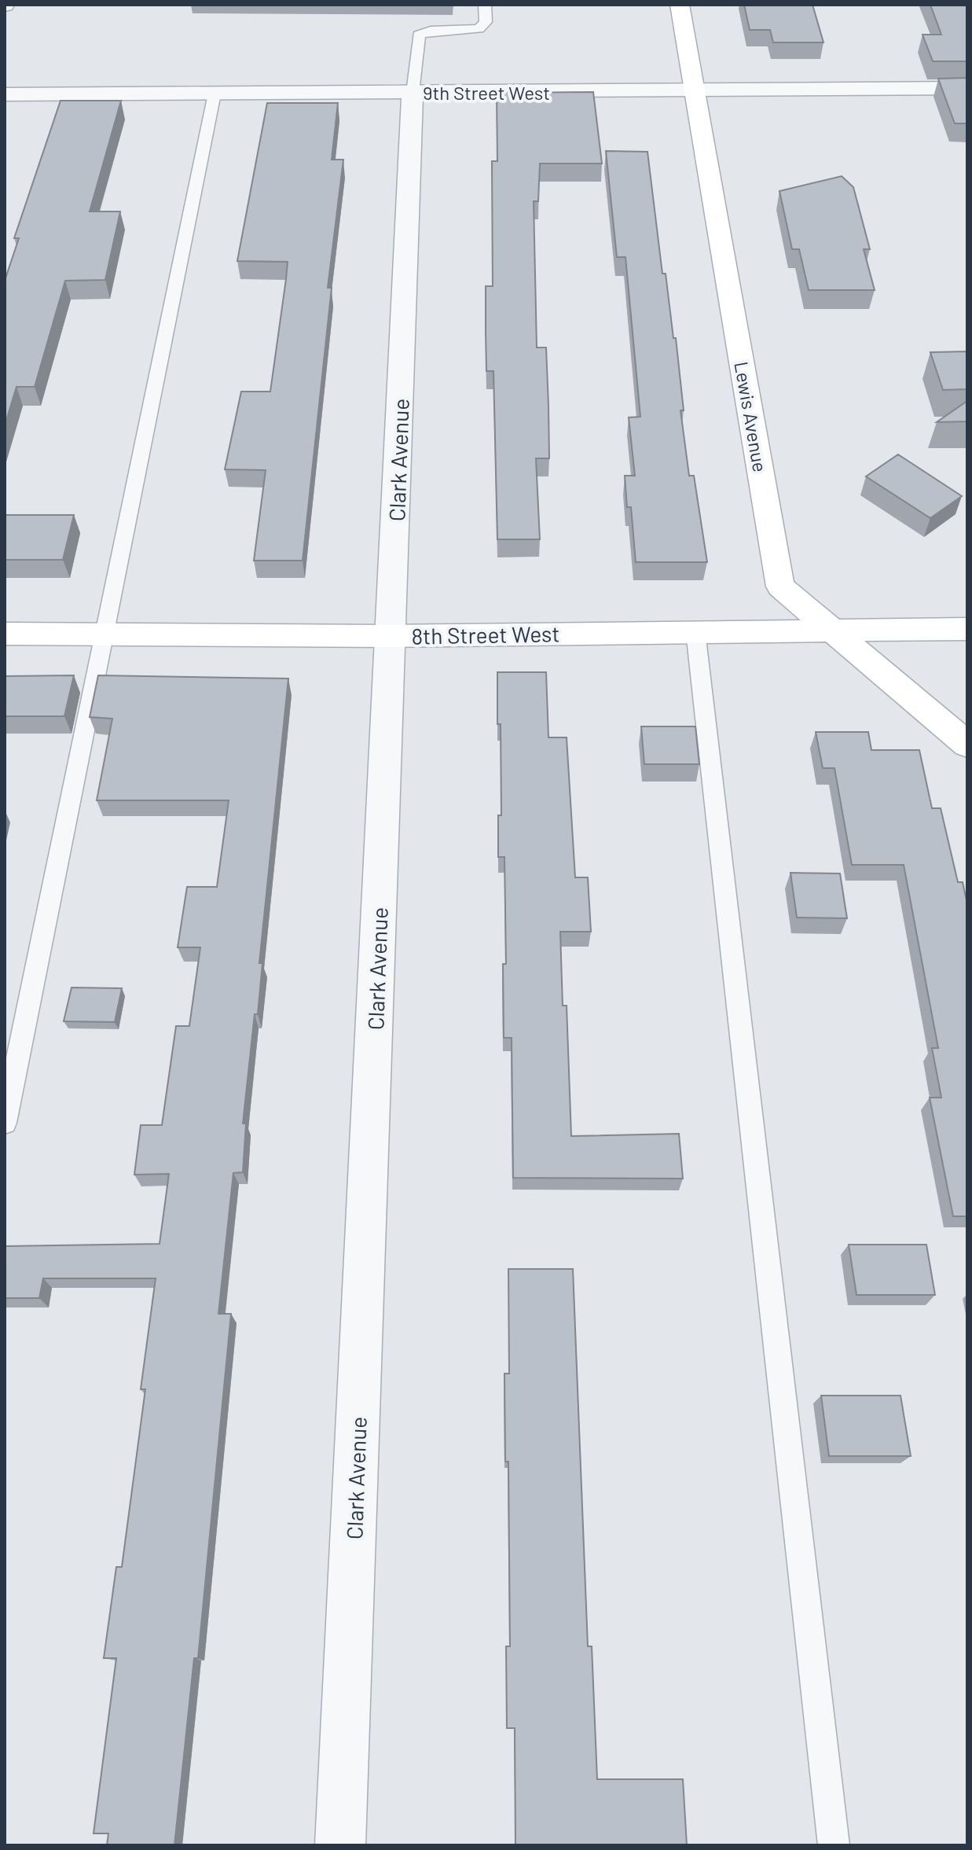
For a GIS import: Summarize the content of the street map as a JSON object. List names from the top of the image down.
{
  "streets": {
    "street": [
      "9th Street West",
      "Lewis Avenue",
      "Clark Avenue",
      "8th Street West"
    ]
  },
  "crossings": [
    ["9th Street West", "Lewis Avenue"],
    ["9th Street West", "Clark Avenue"],
    ["Lewis Avenue", "8th Street West"],
    ["Clark Avenue", "8th Street West"]
  ]
}
